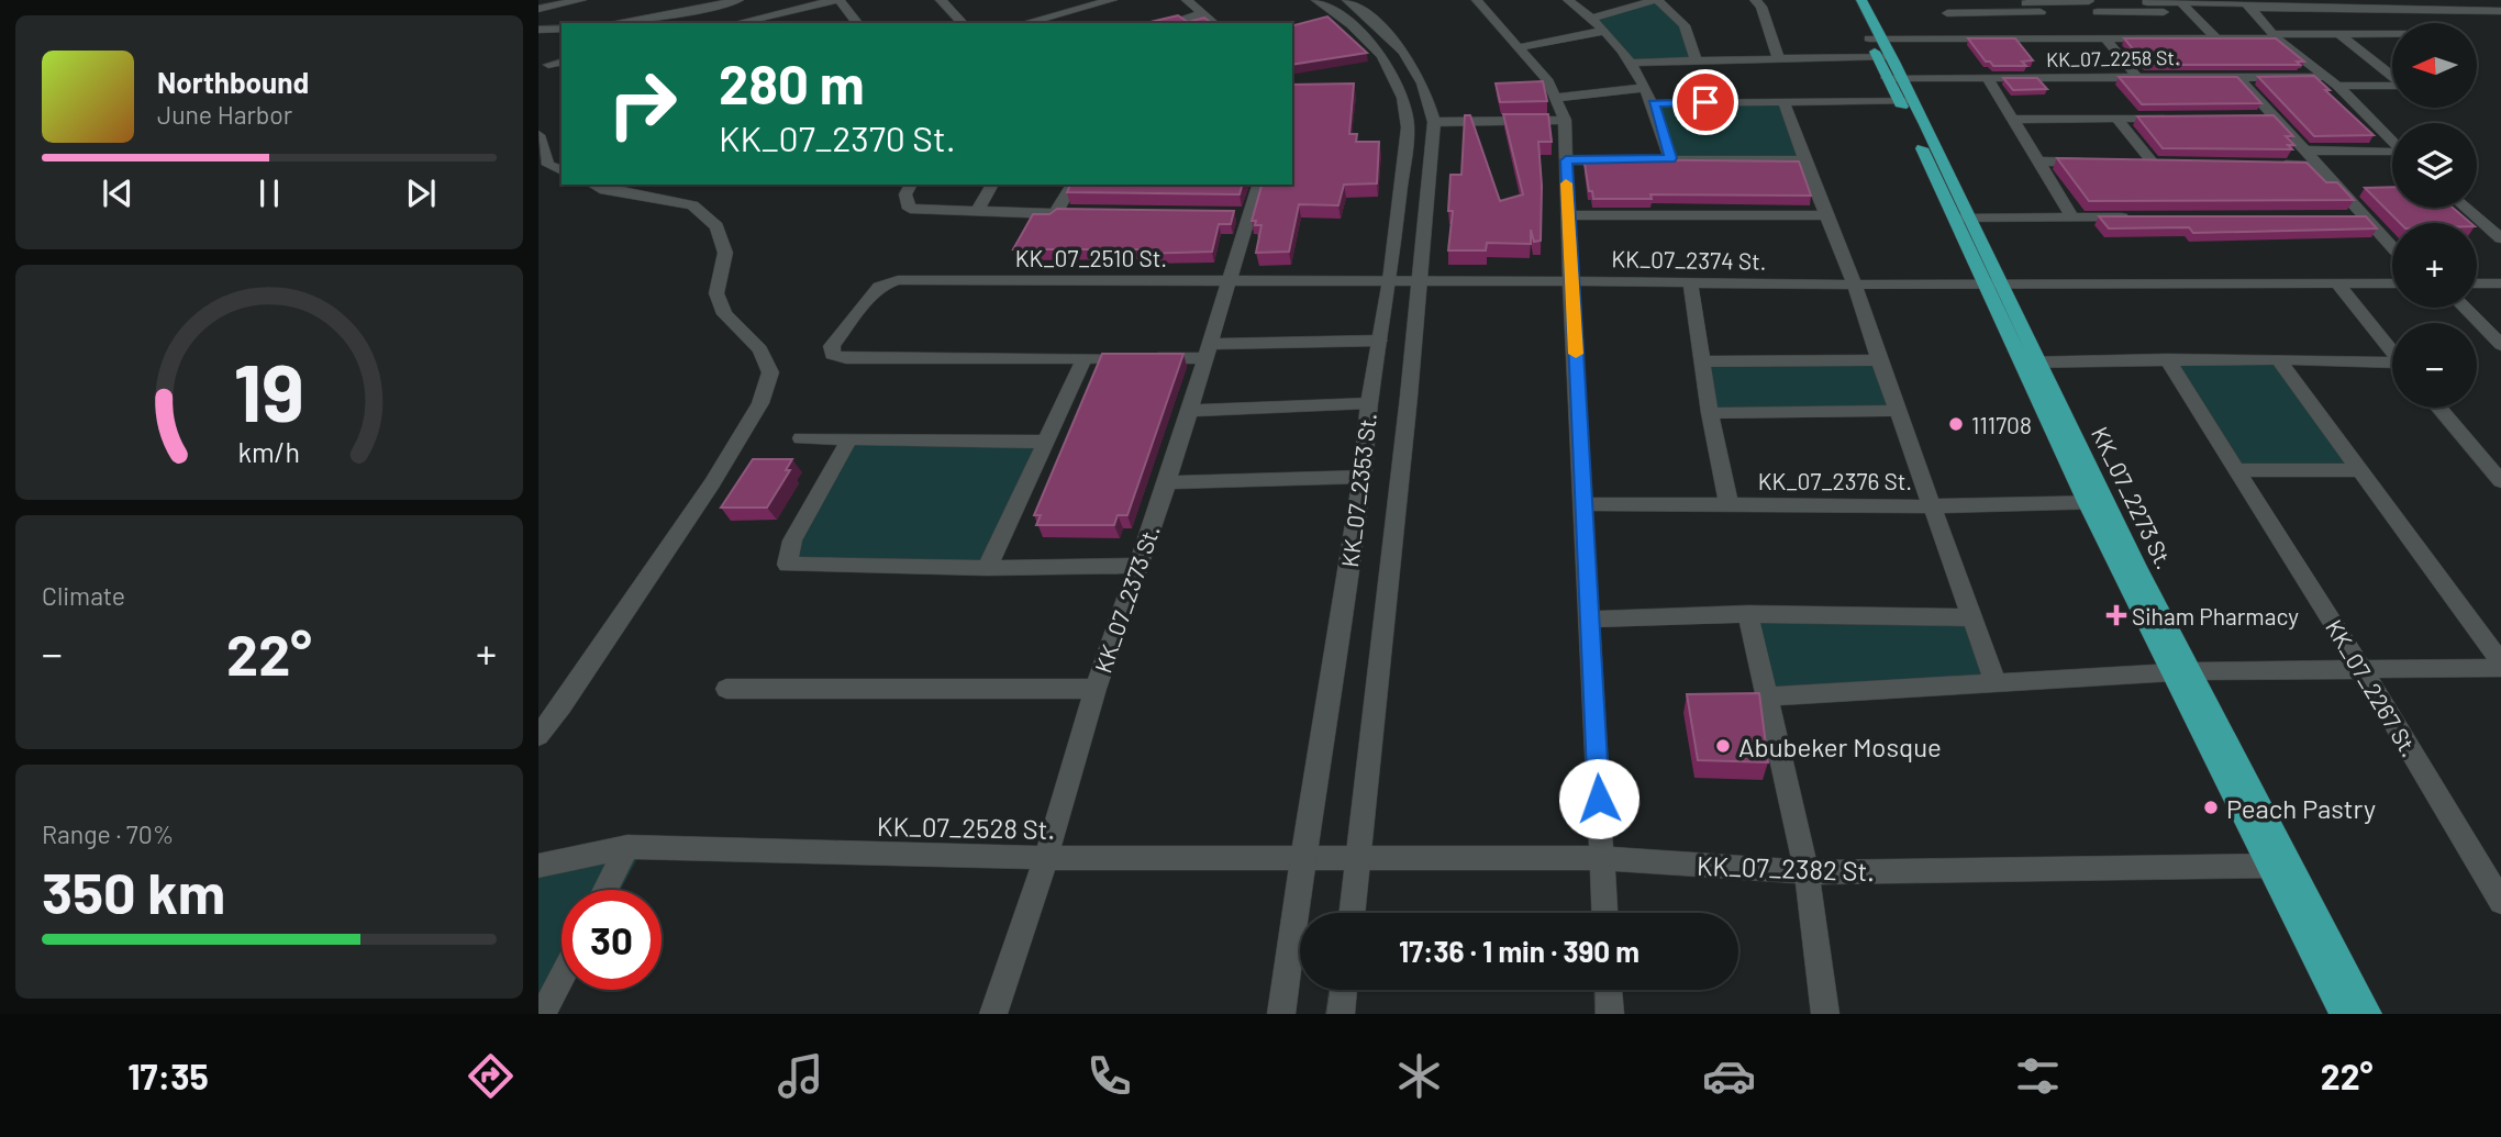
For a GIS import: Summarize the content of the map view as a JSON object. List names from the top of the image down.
{
  "streets": {
    "main road": ["KK_07_2273 St."],
    "street": [
      "KK_07_2258 St.",
      "KK_07_2510 St.",
      "KK_07_2374 St.",
      "KK_07_2376 St.",
      "KK_07_2353 St.",
      "KK_07_2373 St.",
      "KK_07_2267 St.",
      "KK_07_2528 St.",
      "KK_07_2382 St."
    ]
  },
  "crossings": [
    ["KK_07_2258 St.", "KK_07_2273 St."],
    ["KK_07_2510 St.", "KK_07_2374 St."],
    ["KK_07_2510 St.", "KK_07_2353 St."],
    ["KK_07_2510 St.", "KK_07_2373 St."],
    ["KK_07_2374 St.", "KK_07_2353 St."],
    ["KK_07_2374 St.", "KK_07_2273 St."],
    ["KK_07_2376 St.", "KK_07_2273 St."],
    ["KK_07_2353 St.", "KK_07_2528 St."],
    ["KK_07_2353 St.", "KK_07_2382 St."],
    ["KK_07_2273 St.", "KK_07_2382 St."],
    ["KK_07_2373 St.", "KK_07_2528 St."],
    ["KK_07_2528 St.", "KK_07_2382 St."]
  ],
  "places": {
    "other": ["111708", "Abubeker Mosque", "Peach Pastry"],
    "health": ["Siham Pharmacy"]
  },
  "north": "left",
  "page": {
    "map_buttons": ["+", "−"],
    "turn": ["280 m", "KK_07_2370 St."],
    "song": ["Northbound", "June Harbor"],
    "tile": [
      "Climate",
      ["Range · 70%", "350 km"]
    ],
    "heat": ["−", "22°", "+"],
    "limit": "30",
    "trip": "17:36 · 1 min · 390 m",
    "tabs": ["17:35", "22°"],
    "gauge": ["19", "km/h"]
  }
}
